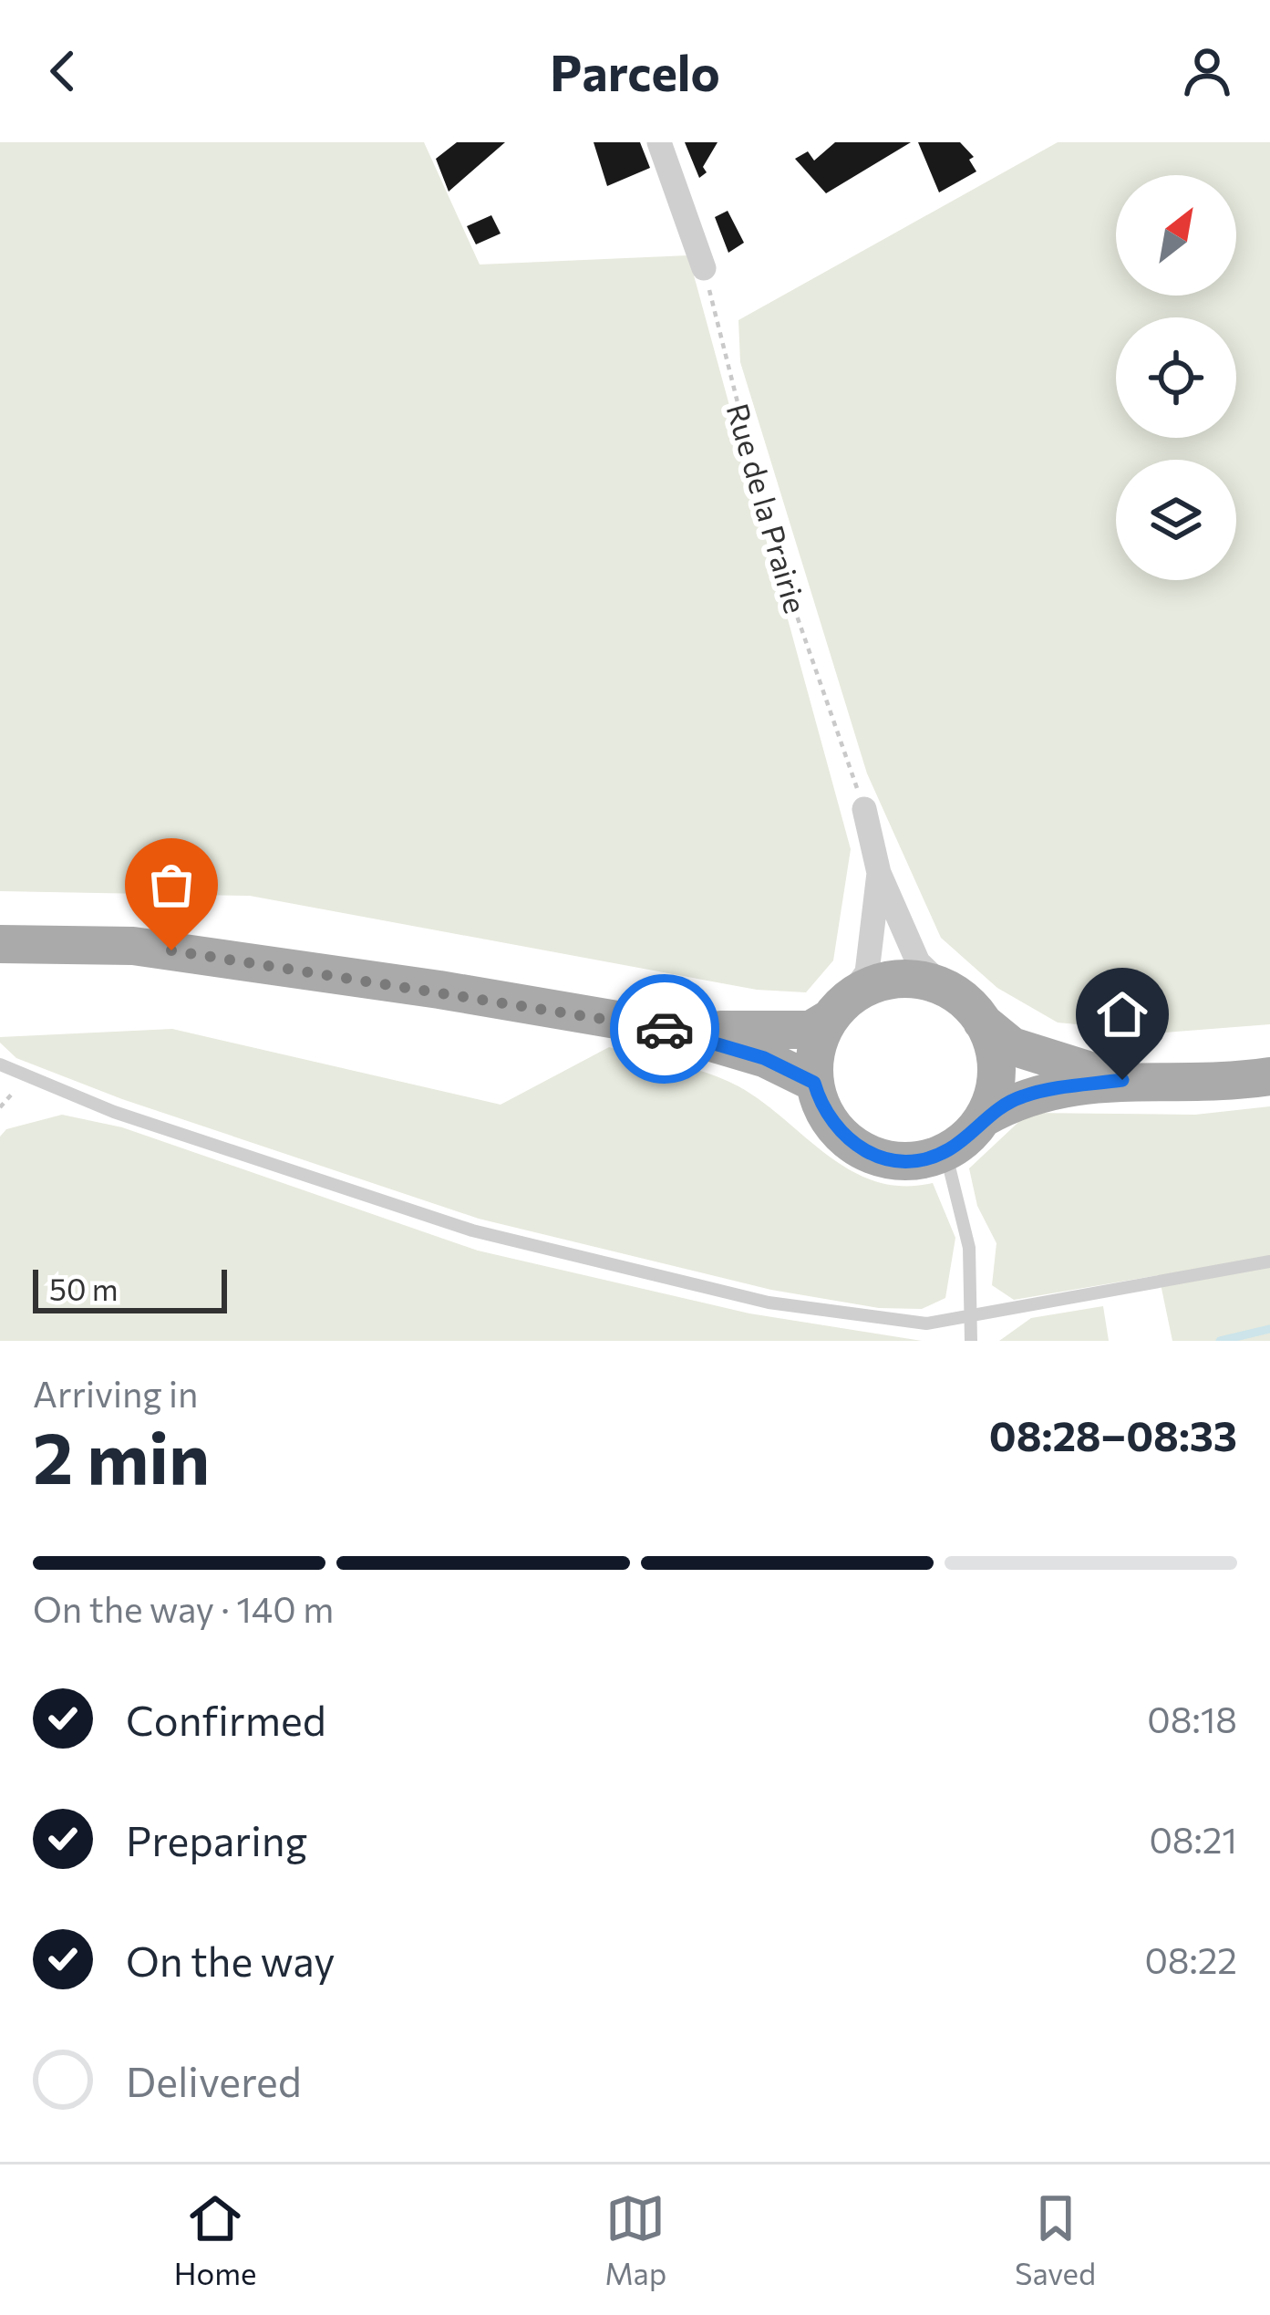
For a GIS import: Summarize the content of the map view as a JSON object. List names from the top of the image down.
{
  "streets": {
    "path": ["Rue de la Prairie"]
  },
  "scale_bar": "50 m",
  "north": "top right",
  "page": {
    "header": "Parcelo",
    "scale": "50 m",
    "heading": ["2 min", "Arriving in", "08:28–08:33"],
    "bar": "On the way · 140 m",
    "list": [
      ["Confirmed", "08:18"],
      ["Preparing", "08:21"],
      ["On the way", "08:22"],
      "Delivered"
    ],
    "tabs": ["Home", "Map", "Saved"]
  }
}
